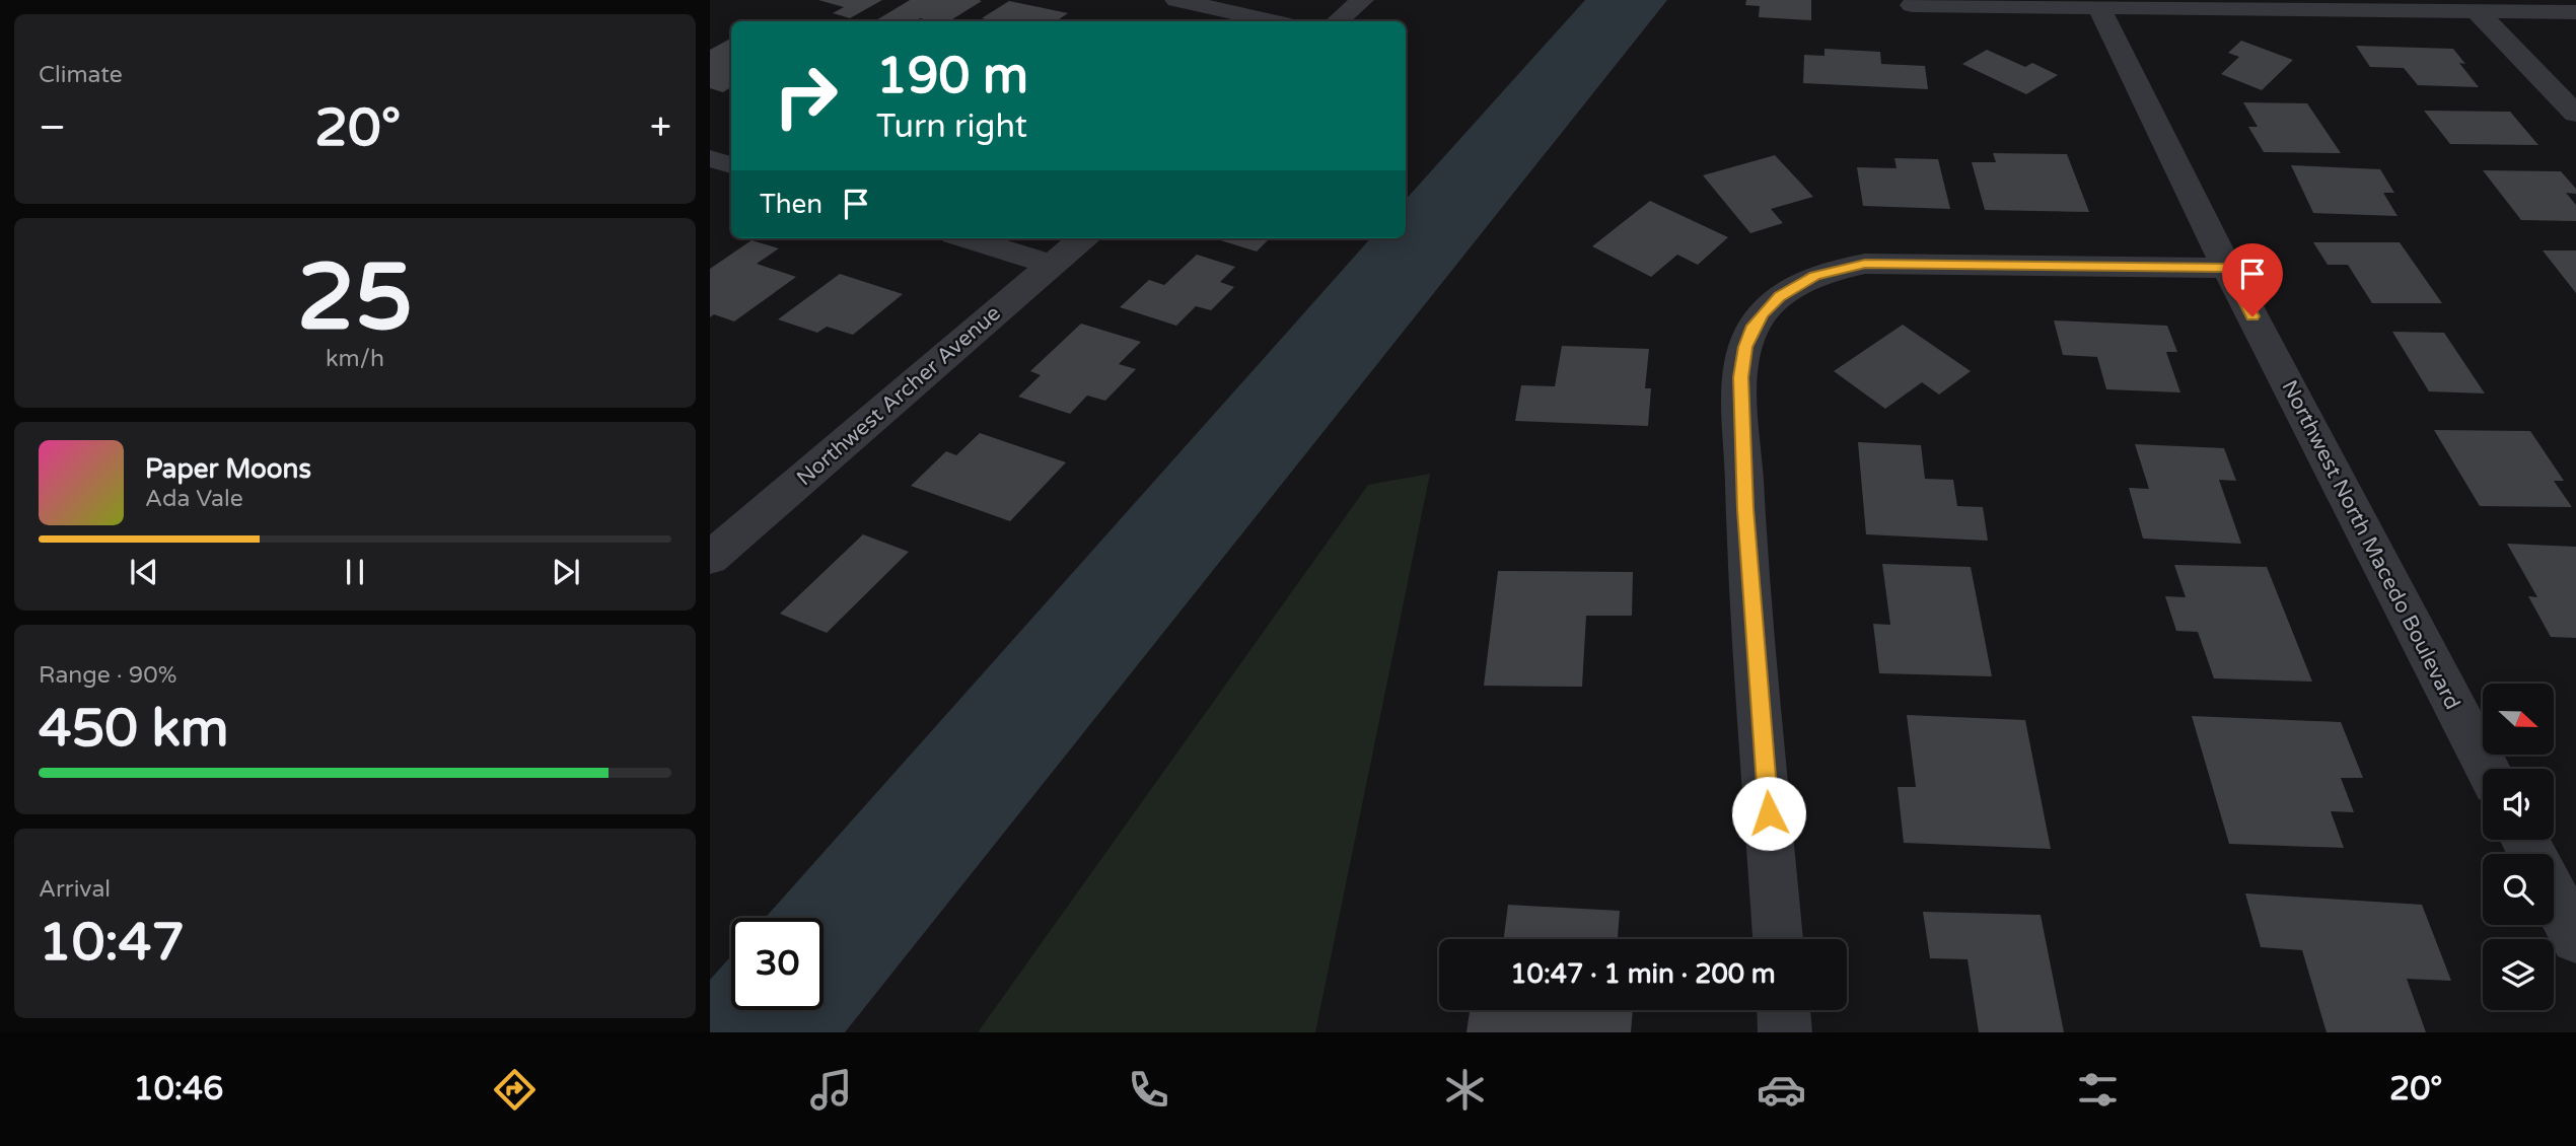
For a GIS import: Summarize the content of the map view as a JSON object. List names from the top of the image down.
{
  "streets": {
    "street": ["Northwest Archer Avenue", "Northwest North Macedo Boulevard"]
  },
  "north": "right",
  "page": {
    "tile": [
      "Climate",
      ["25", "km/h"],
      ["Range · 90%", "450 km"],
      ["Arrival", "10:47"]
    ],
    "turn": ["190 m", "Turn right"],
    "heat": ["−", "20°", "+"],
    "then": "Then",
    "song": ["Paper Moons", "Ada Vale"],
    "limit": "30",
    "trip": "10:47 · 1 min · 200 m",
    "tabs": ["10:46", "20°"]
  }
}
